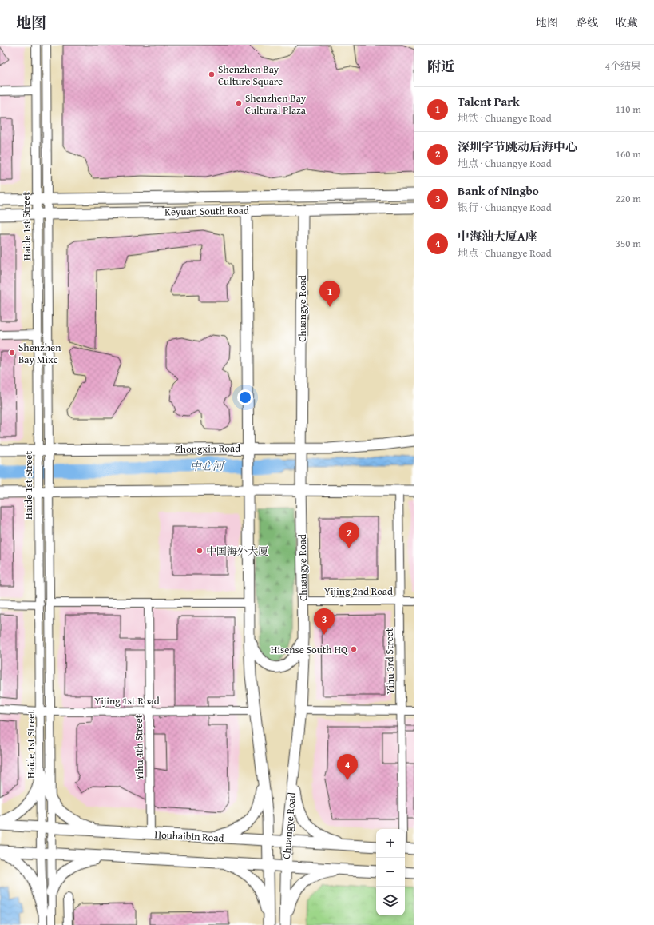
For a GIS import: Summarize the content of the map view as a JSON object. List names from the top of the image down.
{
  "streets": {
    "main road": [
      "Keyuan South Road",
      "Chuangye Road",
      "Zhongxin Road",
      "Houhaibin Road"
    ],
    "street": [
      "Haide 1st Street",
      "Yijing 2nd Road",
      "Yihu 3rd Street",
      "Yijing 1st Road",
      "Yihu 4th Street"
    ]
  },
  "crossings": [
    ["Keyuan South Road", "Haide 1st Street"],
    ["Keyuan South Road", "Chuangye Road"],
    ["Haide 1st Street", "Zhongxin Road"],
    ["Haide 1st Street", "Yijing 1st Road"],
    ["Haide 1st Street", "Houhaibin Road"],
    ["Chuangye Road", "Zhongxin Road"],
    ["Chuangye Road", "Yijing 2nd Road"],
    ["Chuangye Road", "Yijing 1st Road"],
    ["Chuangye Road", "Houhaibin Road"],
    ["Yijing 2nd Road", "Yihu 3rd Street"],
    ["Yijing 1st Road", "Yihu 4th Street"],
    ["Yihu 4th Street", "Houhaibin Road"]
  ],
  "water": ["中心河"],
  "places": [
    "Shenzhen Bay Culture Square",
    "Shenzhen Bay Cultural Plaza",
    "Shenzhen Bay Mixc",
    "中国海外大厦",
    "Hisense South HQ"
  ],
  "page": {
    "header": "地图",
    "nav": ["地图", "路线", "收藏"],
    "heading": ["附近", "4个结果"],
    "list": [
      {
        "mark": "1",
        "name": "Talent Park",
        "note": "地铁 · Chuangye Road",
        "value": "110 m"
      },
      {
        "mark": "2",
        "name": "深圳字节跳动后海中心",
        "note": "地点 · Chuangye Road",
        "value": "160 m"
      },
      {
        "mark": "3",
        "name": "Bank of Ningbo",
        "note": "银行 · Chuangye Road",
        "value": "220 m"
      },
      {
        "mark": "4",
        "name": "中海油大厦A座",
        "note": "地点 · Chuangye Road",
        "value": "350 m"
      }
    ],
    "pins": [
      "1",
      "2",
      "3",
      "4"
    ],
    "map_buttons": ["+", "−"]
  }
}
